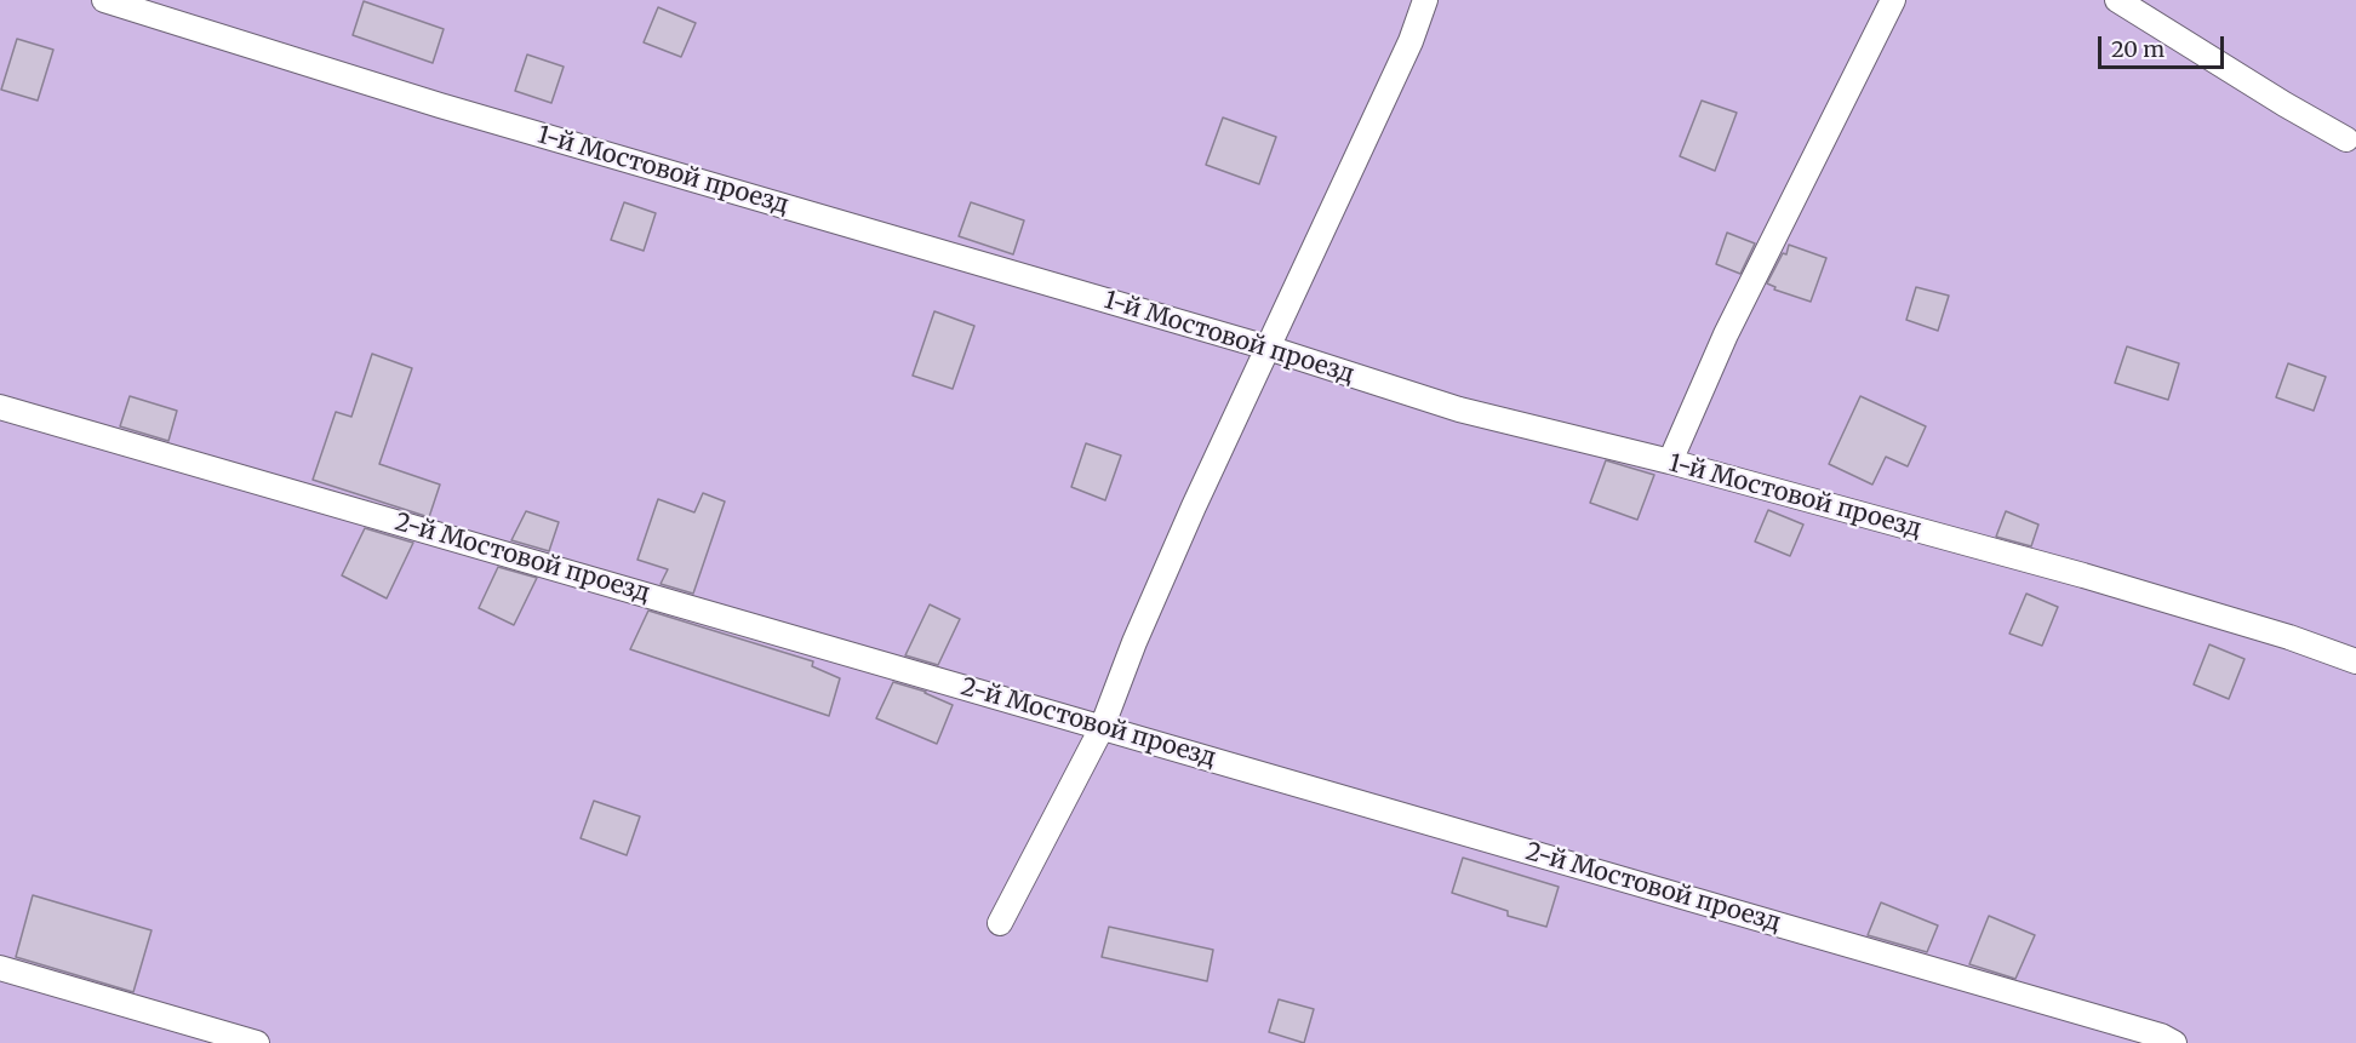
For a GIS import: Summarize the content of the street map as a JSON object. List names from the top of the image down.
{
  "streets": {
    "lane": ["1-й Мостовой проезд", "2-й Мостовой проезд"]
  },
  "scale_bar": "20 m"
}
